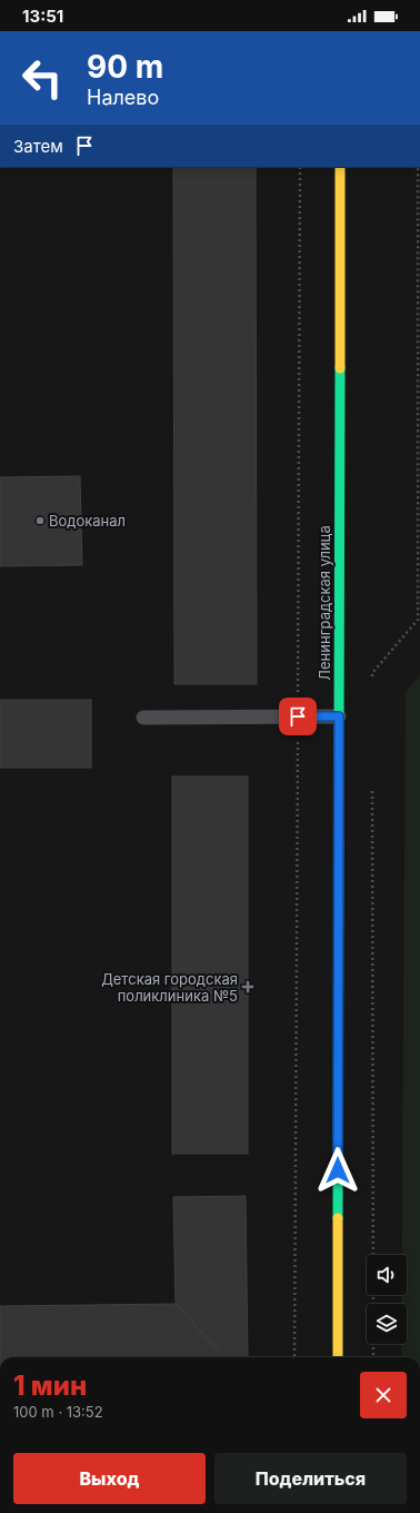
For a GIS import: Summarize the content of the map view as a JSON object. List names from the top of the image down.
{
  "streets": {
    "main road": ["Ленинградская улица"]
  },
  "places": {
    "other": ["Водоканал"],
    "health": ["Детская городская поликлиника №5"]
  },
  "page": {
    "status": "13:51",
    "turn": ["90 m", "Налево"],
    "then": "Затем",
    "heading": ["1 мин", "100 m · 13:52"],
    "buttons": ["Выход", "Поделиться"]
  }
}
